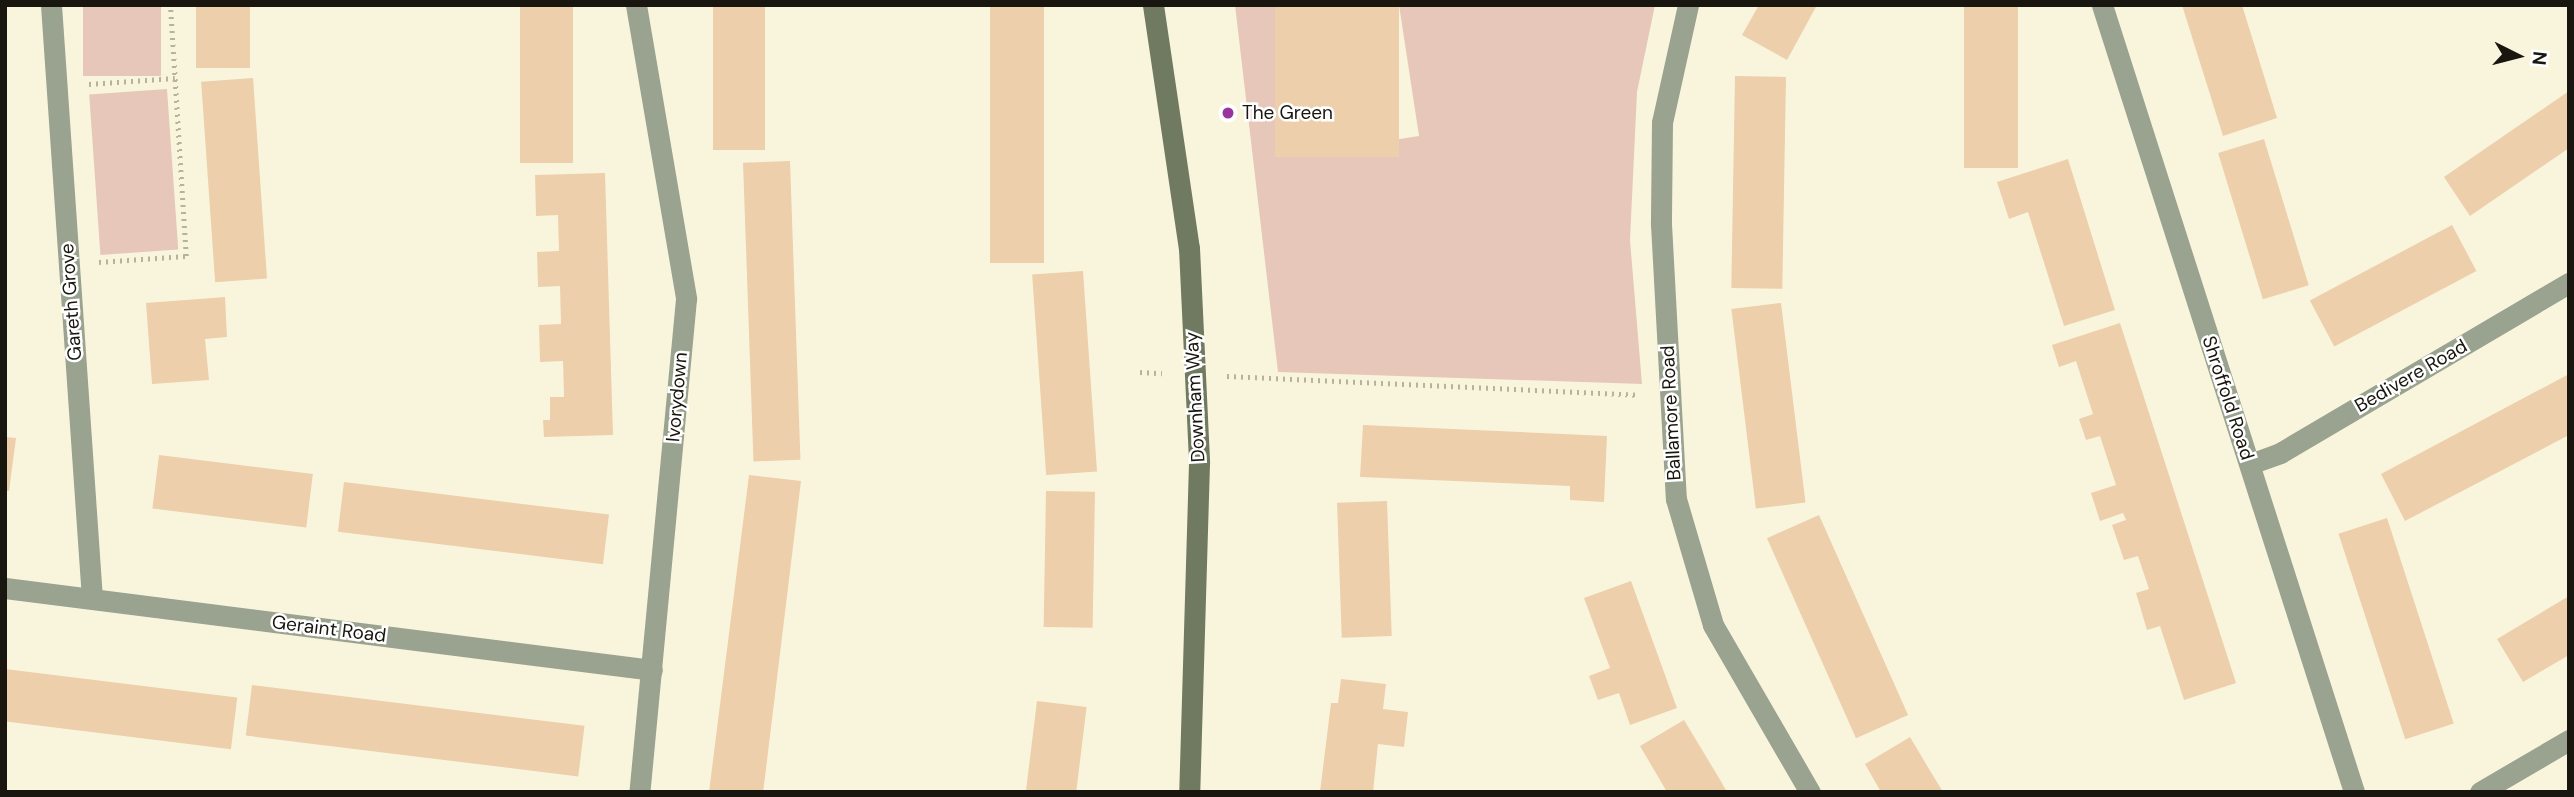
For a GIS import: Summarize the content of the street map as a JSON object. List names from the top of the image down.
{
  "streets": {
    "street": [
      "Gareth Grove",
      "Bedivere Road",
      "Ivorydown",
      "Downham Way",
      "Shroffold Road",
      "Ballamore Road",
      "Geraint Road"
    ]
  },
  "crossings": [
    ["Gareth Grove", "Geraint Road"],
    ["Bedivere Road", "Shroffold Road"],
    ["Ivorydown", "Geraint Road"]
  ],
  "places": ["The Green"],
  "north": "right"
}
